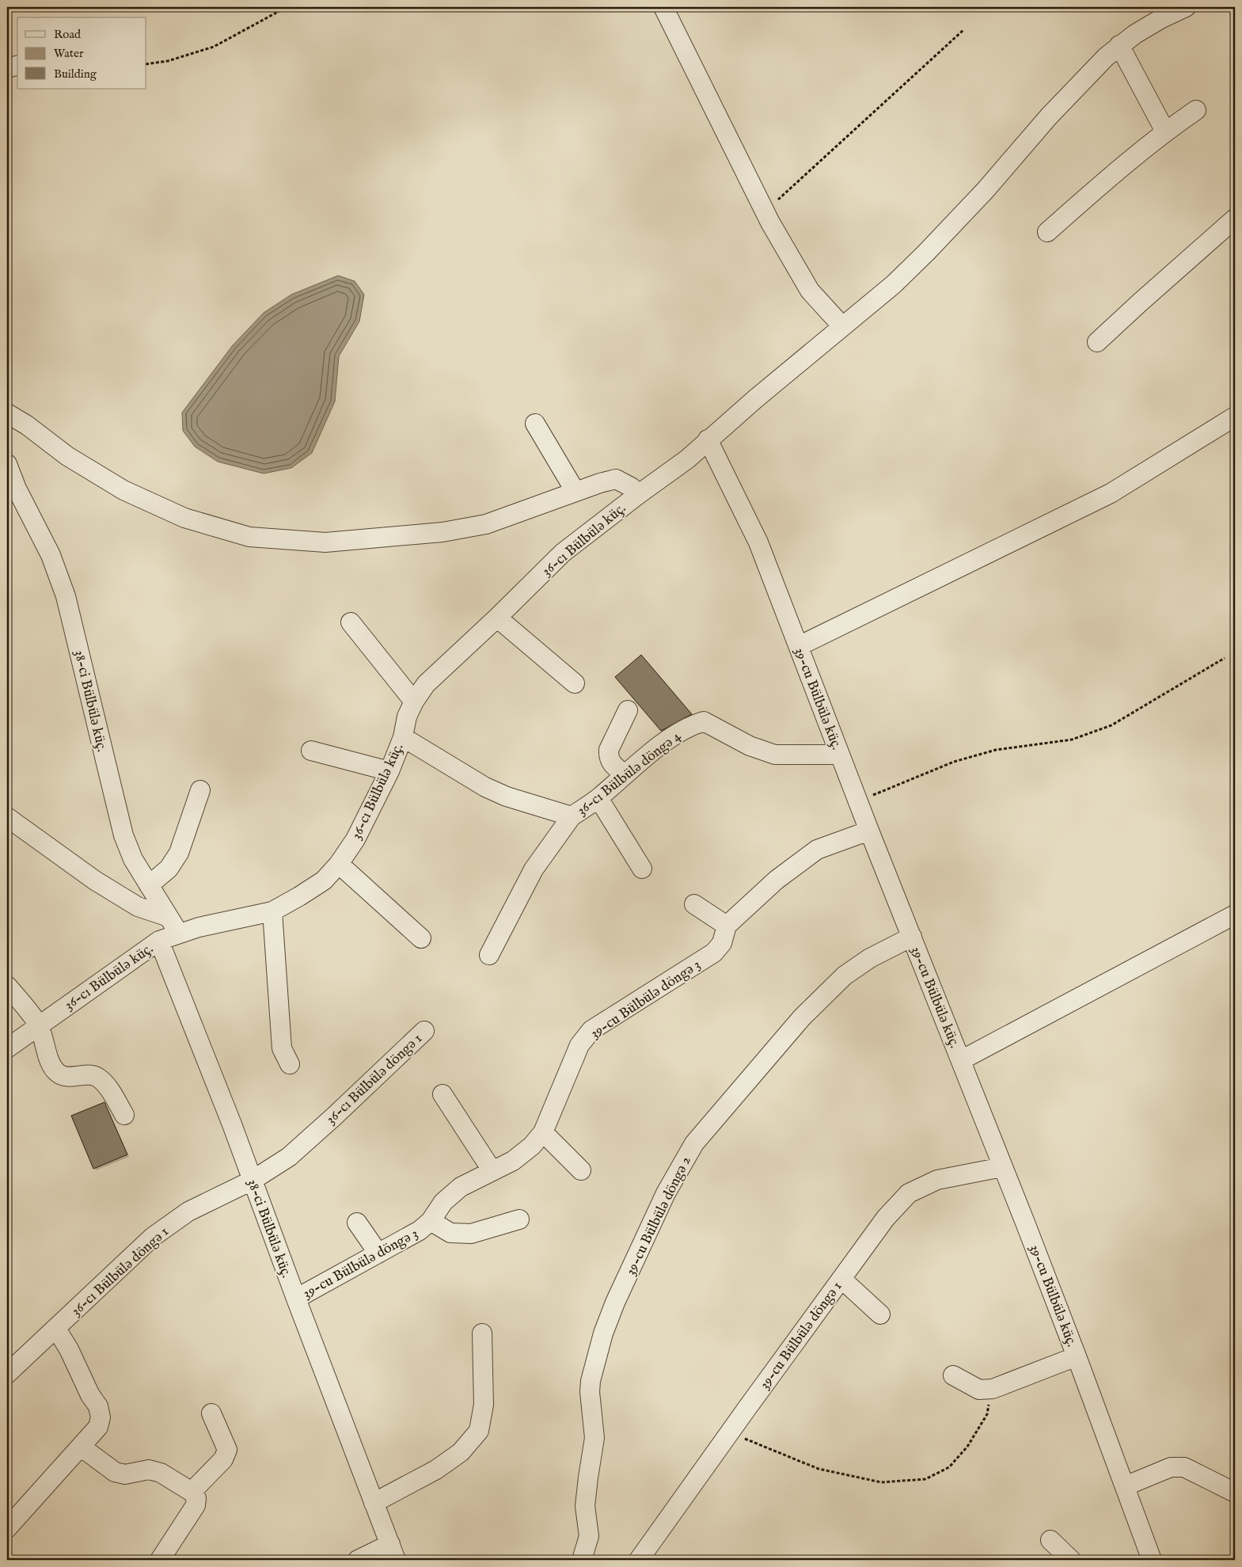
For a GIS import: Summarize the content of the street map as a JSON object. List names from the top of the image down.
{
  "streets": {
    "street": [
      "36-cı Bülbülə küç.",
      "39-cu Bülbülə küç.",
      "38-ci Bülbülə küç.",
      "36-cı Bülbülə döngə 4",
      "39-cu Bülbülə döngə 3",
      "36-cı Bülbülə döngə 1",
      "39-cu Bülbülə döngə 2",
      "39-cu Bülbülə döngə 1"
    ]
  },
  "crossings": [
    ["36-cı Bülbülə küç.", "39-cu Bülbülə küç."],
    ["36-cı Bülbülə küç.", "38-ci Bülbülə küç."],
    ["36-cı Bülbülə küç.", "36-cı Bülbülə döngə 4"],
    ["39-cu Bülbülə küç.", "36-cı Bülbülə döngə 4"],
    ["39-cu Bülbülə küç.", "39-cu Bülbülə döngə 3"],
    ["39-cu Bülbülə küç.", "39-cu Bülbülə döngə 2"],
    ["39-cu Bülbülə küç.", "39-cu Bülbülə döngə 1"],
    ["38-ci Bülbülə küç.", "39-cu Bülbülə döngə 3"],
    ["38-ci Bülbülə küç.", "36-cı Bülbülə döngə 1"]
  ],
  "legend": ["Road", "Water", "Building"]
}
